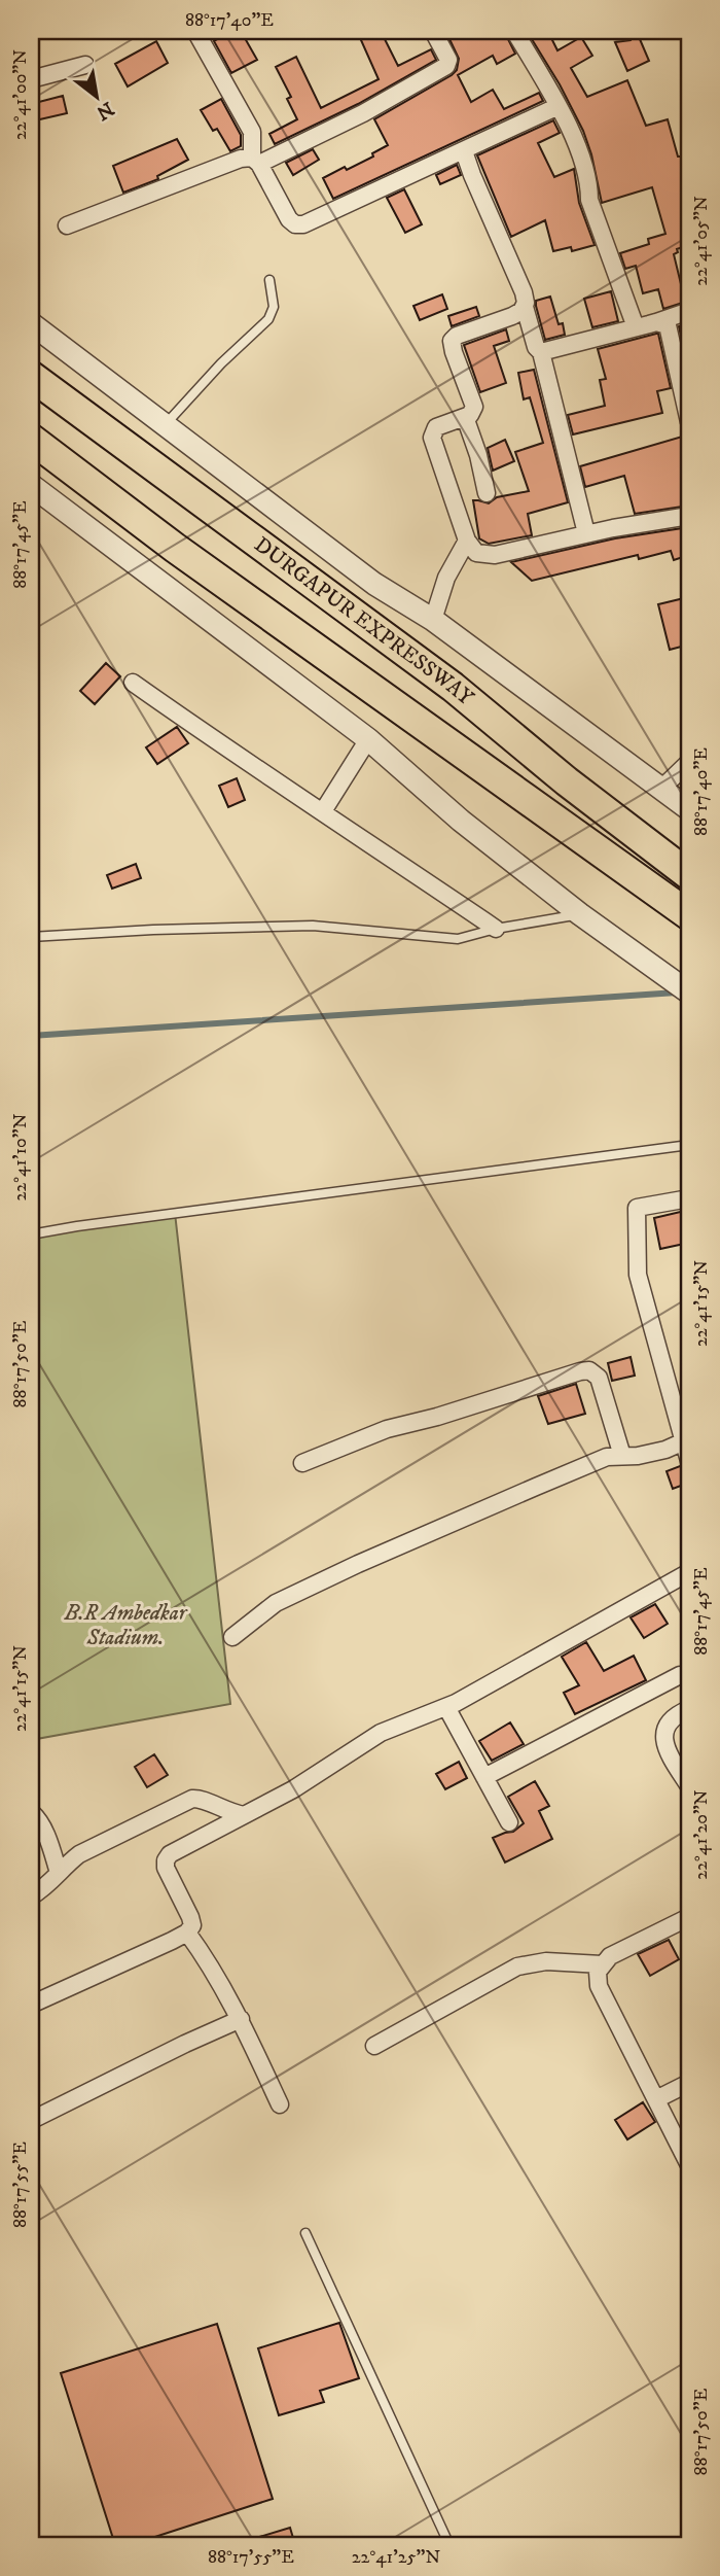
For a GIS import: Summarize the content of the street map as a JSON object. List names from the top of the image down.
{
  "streets": {
    "highway": ["DURGAPUR EXPRESSWAY"]
  },
  "parks": ["B.R Ambedkar Stadium."],
  "north": "bottom right",
  "coordinates": [
    "88°17'40\"E",
    "22°41'00\"N",
    "22°41'05\"N",
    "88°17'45\"E",
    "22°41'10\"N",
    "22°41'15\"N",
    "88°17'50\"E",
    "22°41'20\"N",
    "88°17'55\"E",
    "22°41'25\"N"
  ]
}
